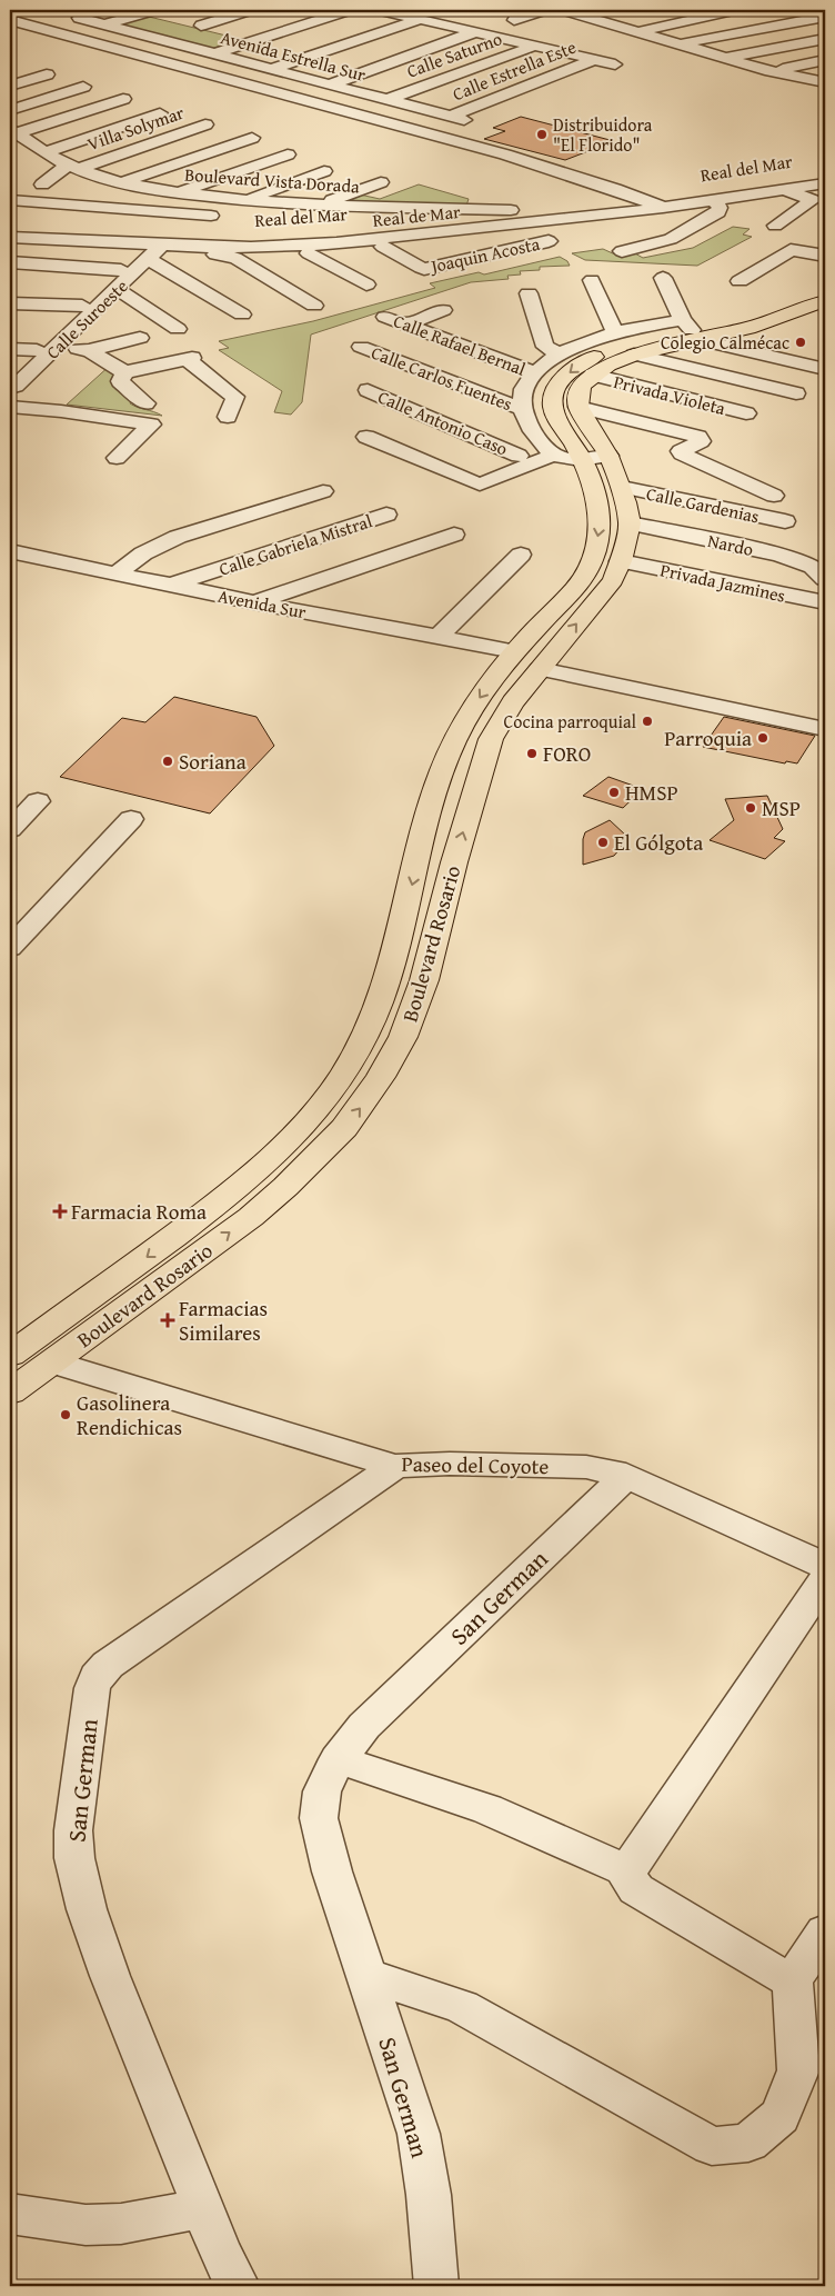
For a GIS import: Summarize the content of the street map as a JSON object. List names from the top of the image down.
{
  "streets": {
    "main road": ["Boulevard Rosario"],
    "street": [
      "Calle Saturno",
      "Avenida Estrella Sur",
      "Calle Estrella Este",
      "Villa Solymar",
      "Real del Mar",
      "Boulevard Vista Dorada",
      "Real de Mar",
      "Joaquin Acosta",
      "Calle Suroeste",
      "Calle Rafael Bernal",
      "Calle Carlos Fuentes",
      "Privada Violeta",
      "Calle Antonio Caso",
      "Calle Gardenias",
      "Calle Gabriela Mistral",
      "Nardo",
      "Privada Jazmines",
      "Avenida Sur",
      "Paseo del Coyote",
      "San German"
    ]
  },
  "crossings": [
    ["Calle Saturno", "Avenida Estrella Sur"],
    ["Avenida Estrella Sur", "Calle Estrella Este"],
    ["Villa Solymar", "Boulevard Vista Dorada"],
    ["Real del Mar", "Boulevard Vista Dorada"],
    ["Real del Mar", "Real de Mar"],
    ["Boulevard Vista Dorada", "Real de Mar"],
    ["Real de Mar", "Calle Suroeste"],
    ["Calle Gardenias", "Nardo"],
    ["Calle Gabriela Mistral", "Avenida Sur"],
    ["Nardo", "Boulevard Rosario"],
    ["Privada Jazmines", "Boulevard Rosario"],
    ["Avenida Sur", "Boulevard Rosario"],
    ["Boulevard Rosario", "Paseo del Coyote"],
    ["Paseo del Coyote", "San German"]
  ],
  "places": {
    "other": [
      "Distribuidora \"El Florido\"",
      "Colegio Calmécac",
      "Cocina parroquial",
      "Parroquia",
      "FORO",
      "Soriana",
      "HMSP",
      "MSP",
      "El Gólgota",
      "Gasolinera Rendichicas"
    ],
    "health": ["Farmacia Roma", "Farmacias Similares"]
  }
}
